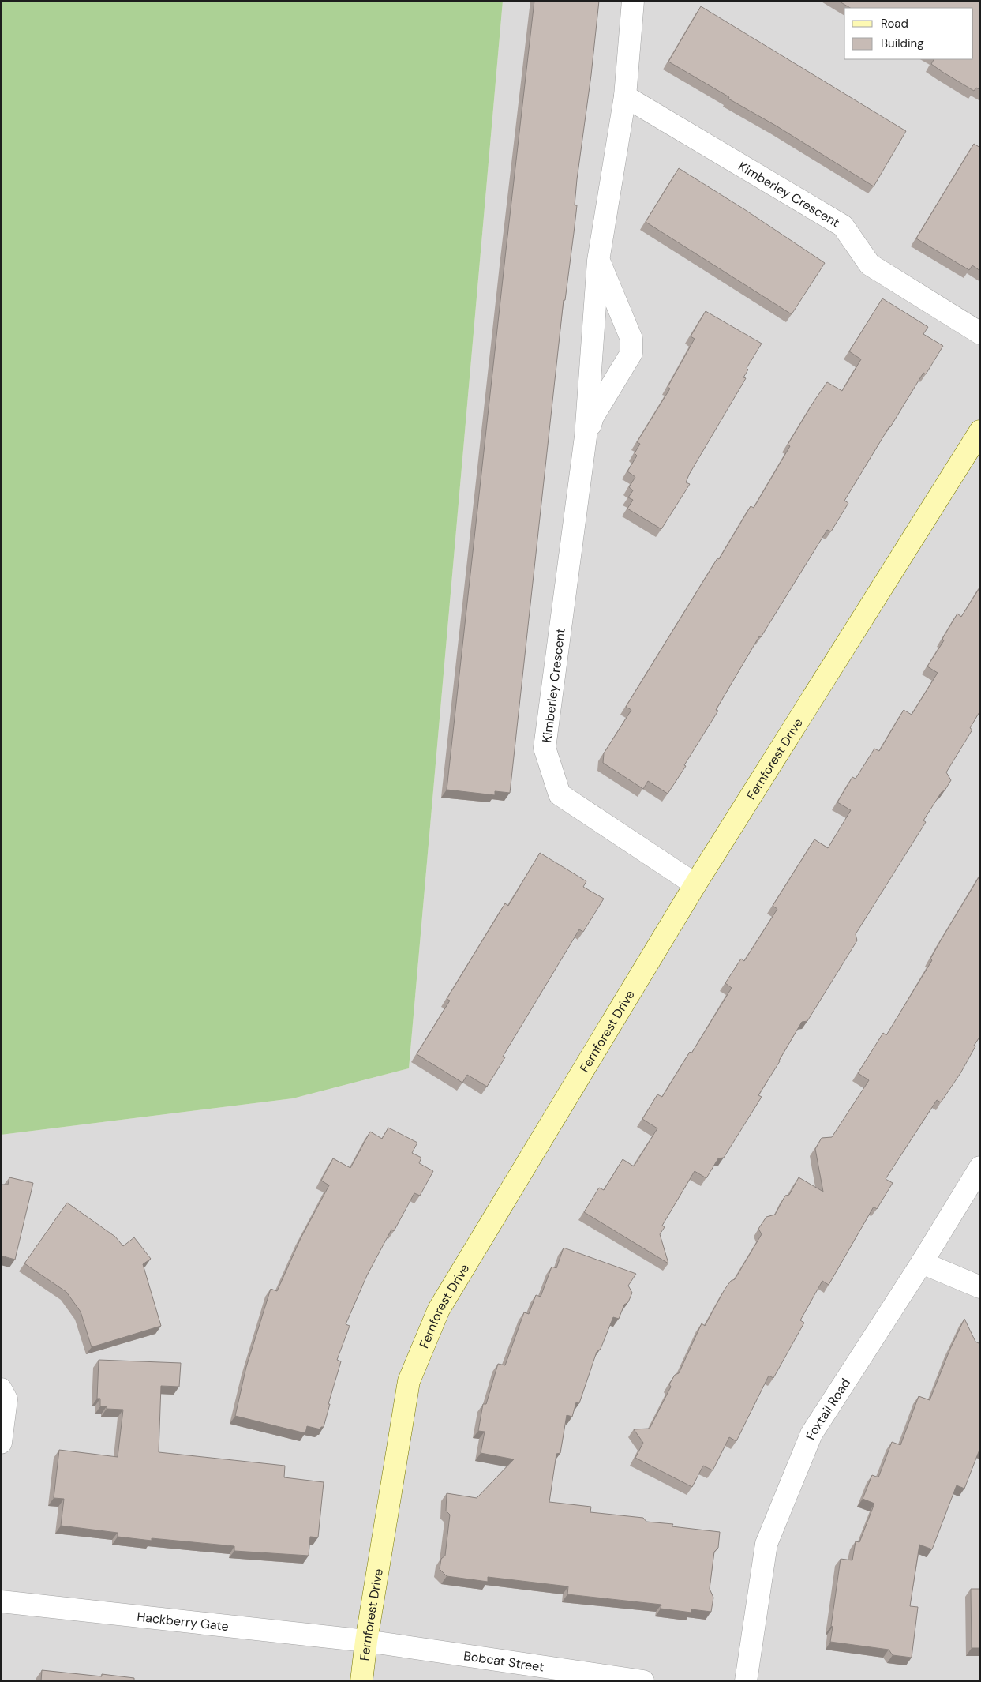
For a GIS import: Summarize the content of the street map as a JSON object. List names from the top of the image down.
{
  "streets": {
    "street": [
      "Kimberley Crescent",
      "Fernforest Drive",
      "Foxtail Road",
      "Hackberry Gate",
      "Bobcat Street"
    ]
  },
  "crossings": [
    ["Kimberley Crescent", "Fernforest Drive"],
    ["Fernforest Drive", "Hackberry Gate"],
    ["Fernforest Drive", "Bobcat Street"],
    ["Hackberry Gate", "Bobcat Street"]
  ],
  "legend": ["Road", "Building"]
}
